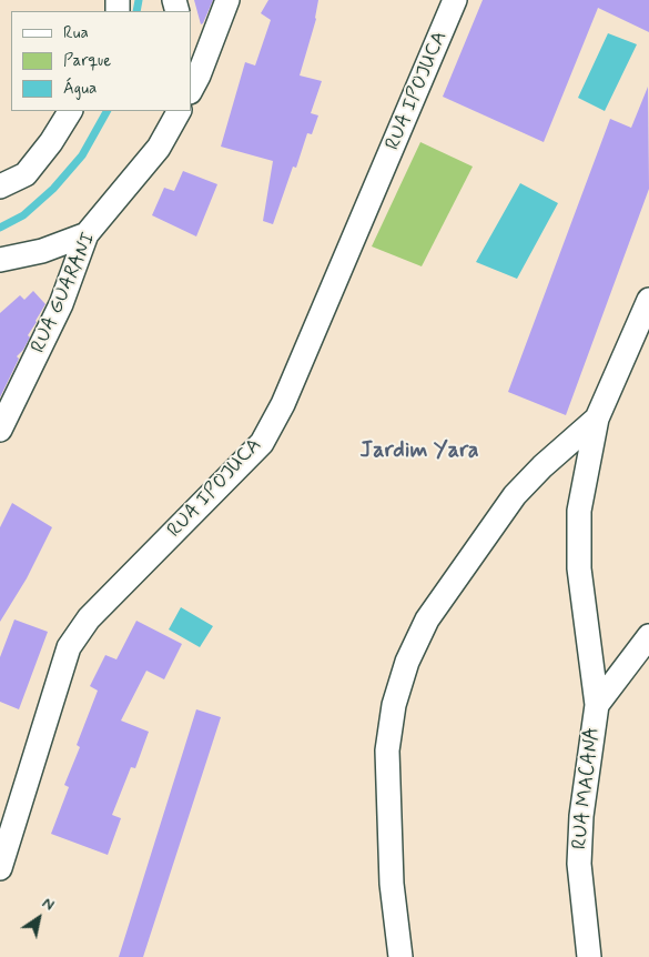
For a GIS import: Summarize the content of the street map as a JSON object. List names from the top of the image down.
{
  "streets": {
    "street": ["RUA IPOJUCA", "RUA GUARANI", "RUA MACANA"]
  },
  "districts": ["Jardim Yara"],
  "legend": ["Rua", "Parque", "Água"],
  "north": "top right"
}
